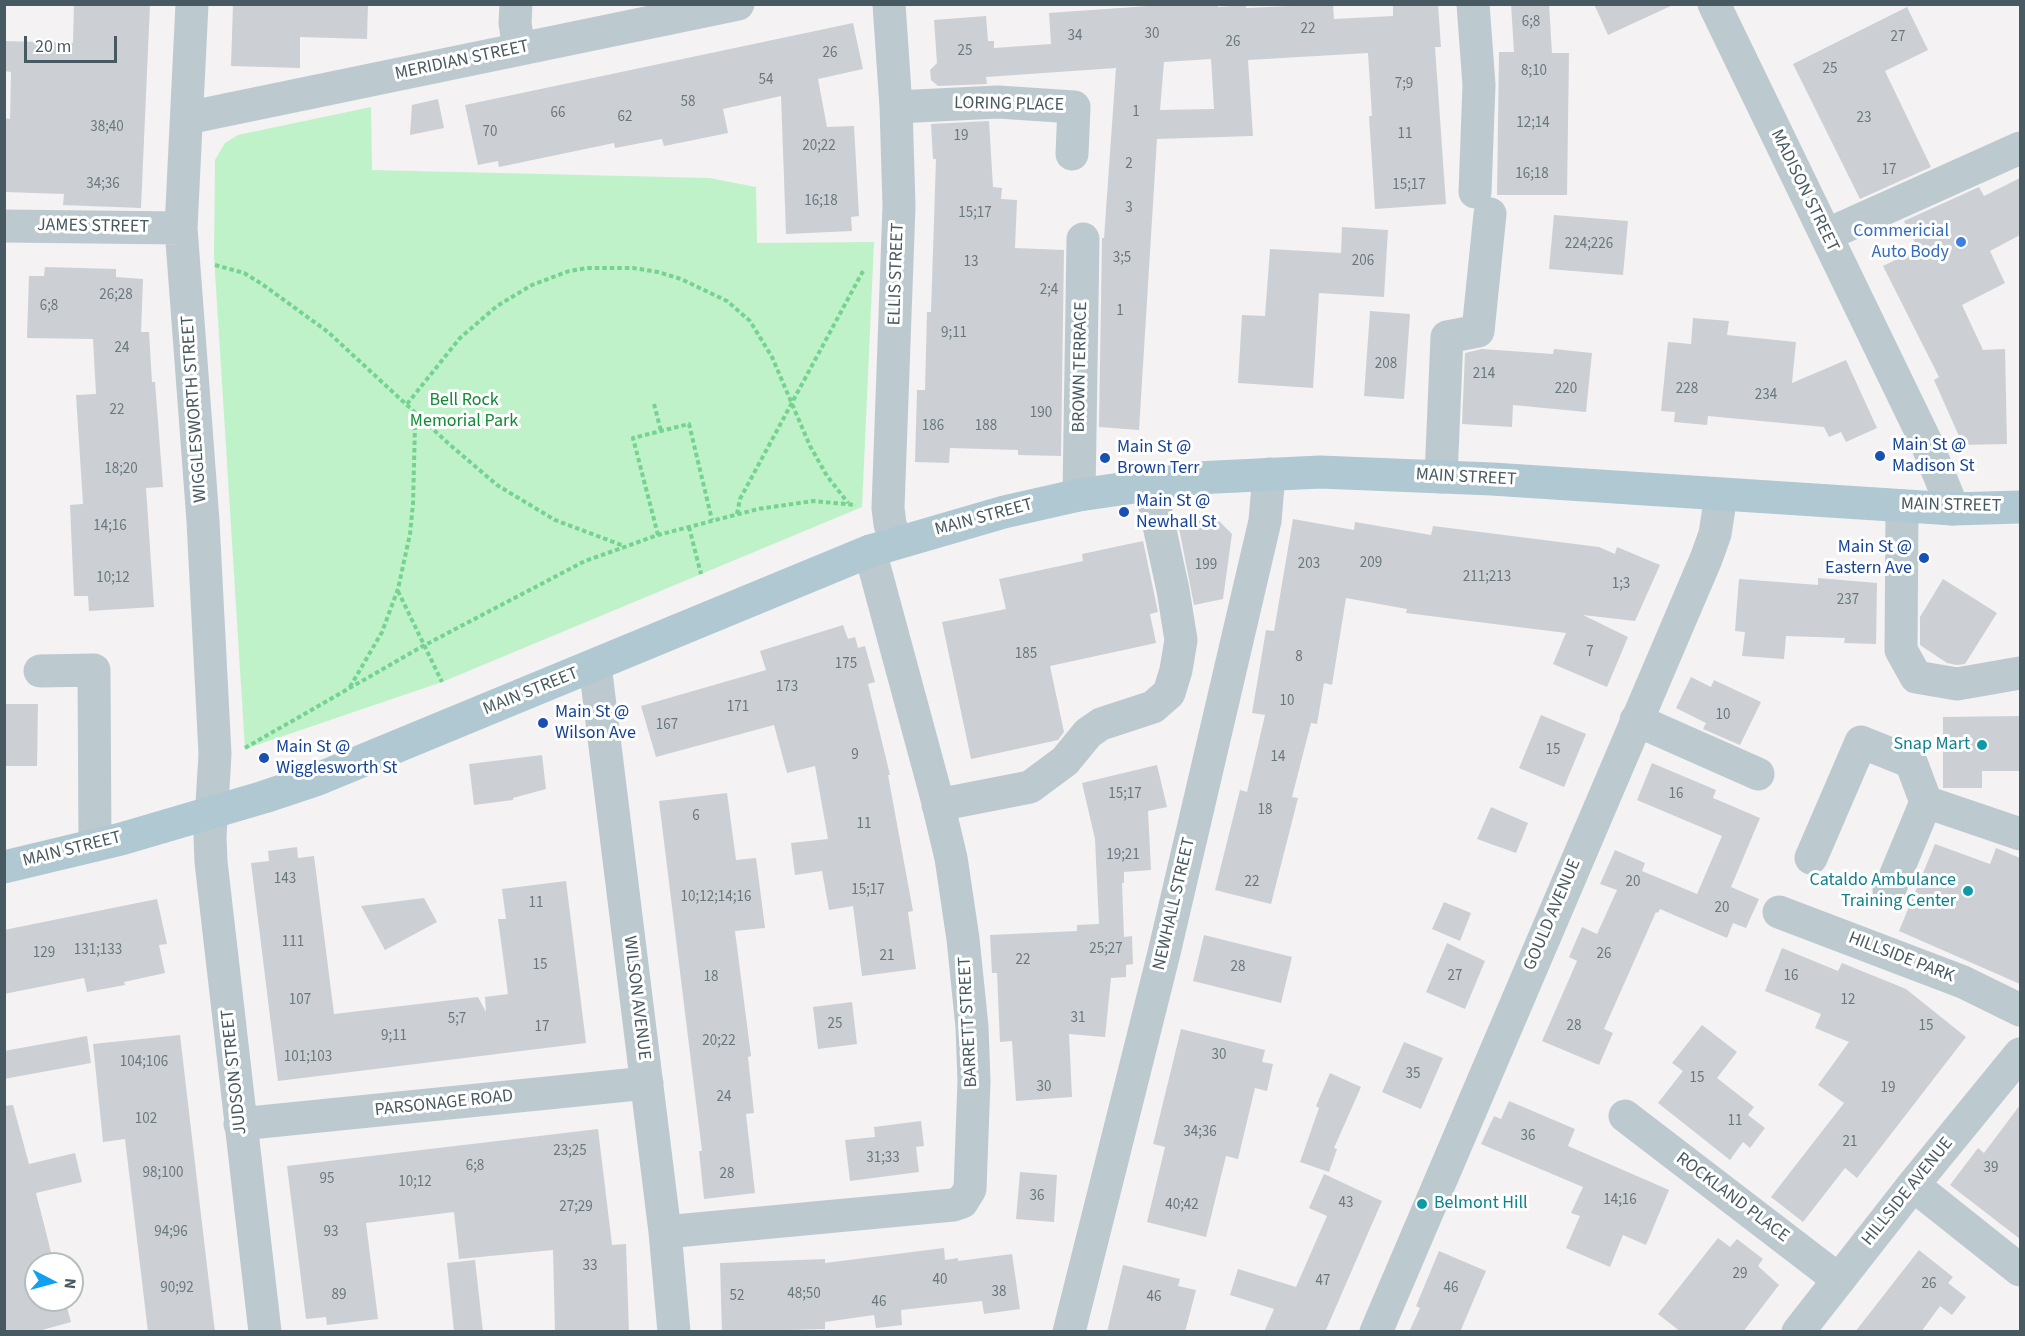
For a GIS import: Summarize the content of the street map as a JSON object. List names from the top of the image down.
{
  "streets": {
    "main road": ["MAIN STREET"],
    "street": [
      "MERIDIAN STREET",
      "LORING PLACE",
      "MADISON STREET",
      "JAMES STREET",
      "ELLIS STREET",
      "BROWN TERRACE",
      "WIGGLESWORTH STREET",
      "NEWHALL STREET",
      "GOULD AVENUE",
      "HILLSIDE PARK",
      "WILSON AVENUE",
      "BARRETT STREET",
      "JUDSON STREET",
      "PARSONAGE ROAD",
      "HILLSIDE AVENUE",
      "ROCKLAND PLACE"
    ]
  },
  "crossings": [
    ["MERIDIAN STREET", "WIGGLESWORTH STREET"],
    ["LORING PLACE", "ELLIS STREET"],
    ["MADISON STREET", "MAIN STREET"],
    ["JAMES STREET", "WIGGLESWORTH STREET"],
    ["ELLIS STREET", "MAIN STREET"],
    ["ELLIS STREET", "BARRETT STREET"],
    ["BROWN TERRACE", "MAIN STREET"],
    ["WIGGLESWORTH STREET", "MAIN STREET"],
    ["WIGGLESWORTH STREET", "JUDSON STREET"],
    ["MAIN STREET", "NEWHALL STREET"],
    ["MAIN STREET", "GOULD AVENUE"],
    ["MAIN STREET", "WILSON AVENUE"],
    ["MAIN STREET", "BARRETT STREET"],
    ["MAIN STREET", "JUDSON STREET"],
    ["WILSON AVENUE", "BARRETT STREET"],
    ["WILSON AVENUE", "PARSONAGE ROAD"],
    ["JUDSON STREET", "PARSONAGE ROAD"],
    ["HILLSIDE AVENUE", "ROCKLAND PLACE"]
  ],
  "parks": ["Bell Rock Memorial Park"],
  "places": [
    "Commericial Auto Body",
    "Main St @ Madison St",
    "Main St @ Brown Terr",
    "Main St @ Newhall St",
    "Main St @ Eastern Ave",
    "Main St @ Wilson Ave",
    "Snap Mart",
    "Main St @ Wigglesworth St",
    "Cataldo Ambulance Training Center",
    "Belmont Hill"
  ],
  "house_numbers": [
    "6;8",
    "22",
    "30",
    "34",
    "27",
    "26",
    "25",
    "26",
    "25",
    "8;10",
    "54",
    "7;9",
    "58",
    "1",
    "66",
    "62",
    "23",
    "12;14",
    "38;40",
    "70",
    "11",
    "19",
    "20;22",
    "2",
    "17",
    "16;18",
    "34;36",
    "15;17",
    "16;18",
    "3",
    "15;17",
    "224;226",
    "3;5",
    "206",
    "13",
    "2;4",
    "26;28",
    "6;8",
    "1",
    "9;11",
    "24",
    "208",
    "214",
    "220",
    "228",
    "234",
    "22",
    "190",
    "186",
    "188",
    "18;20",
    "14;16",
    "209",
    "203",
    "199",
    "211;213",
    "10;12",
    "1;3",
    "237",
    "7",
    "185",
    "8",
    "175",
    "173",
    "10",
    "171",
    "10",
    "167",
    "15",
    "9",
    "14",
    "15;17",
    "16",
    "18",
    "6",
    "11",
    "19;21",
    "143",
    "22",
    "20",
    "15;17",
    "10;12;14;16",
    "11",
    "20",
    "111",
    "25;27",
    "131;133",
    "129",
    "26",
    "21",
    "22",
    "15",
    "28",
    "27",
    "16",
    "18",
    "107",
    "12",
    "31",
    "5;7",
    "25",
    "28",
    "15",
    "17",
    "9;11",
    "20;22",
    "30",
    "101;103",
    "104;106",
    "35",
    "15",
    "30",
    "19",
    "24",
    "102",
    "11",
    "34;36",
    "36",
    "21",
    "23;25",
    "31;33",
    "6;8",
    "39",
    "98;100",
    "28",
    "95",
    "10;12",
    "36",
    "14;16",
    "43",
    "40;42",
    "27;29",
    "94;96",
    "93",
    "33",
    "29",
    "40",
    "47",
    "26",
    "90;92",
    "46",
    "38",
    "48;50",
    "89",
    "52",
    "46",
    "46"
  ],
  "scale_bar": "20 m",
  "north": "right"
}
